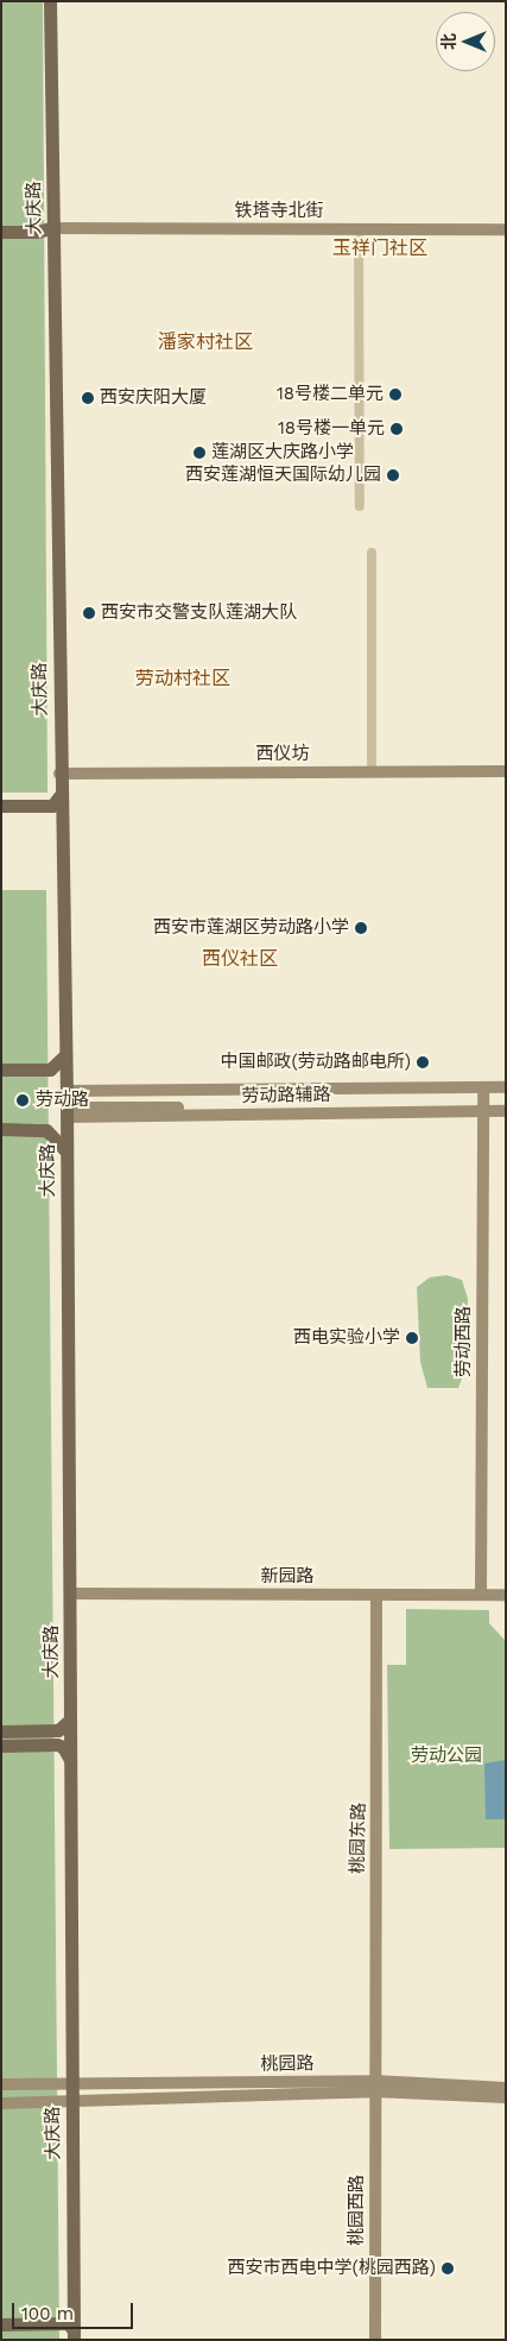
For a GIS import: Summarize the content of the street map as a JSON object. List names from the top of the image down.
{
  "streets": {
    "main road": ["大庆路"],
    "street": [
      "铁塔寺北街",
      "西仪坊",
      "劳动路辅路",
      "劳动西路",
      "新园路",
      "桃园东路",
      "桃园路",
      "桃园西路"
    ]
  },
  "crossings": [
    ["大庆路", "铁塔寺北街"],
    ["大庆路", "西仪坊"],
    ["大庆路", "劳动路辅路"],
    ["大庆路", "新园路"],
    ["大庆路", "桃园路"],
    ["劳动路辅路", "劳动西路"],
    ["劳动西路", "新园路"],
    ["新园路", "桃园东路"],
    ["桃园东路", "桃园路"],
    ["桃园东路", "桃园西路"],
    ["桃园路", "桃园西路"]
  ],
  "districts": [
    "玉祥门社区",
    "潘家村社区",
    "劳动村社区",
    "西仪社区"
  ],
  "parks": ["劳动公园"],
  "places": [
    "18号楼二单元",
    "西安庆阳大厦",
    "18号楼一单元",
    "莲湖区大庆路小学",
    "西安莲湖恒天国际幼儿园",
    "西安市交警支队莲湖大队",
    "西安市莲湖区劳动路小学",
    "中国邮政(劳动路邮电所)",
    "劳动路",
    "西电实验小学",
    "西安市西电中学(桃园西路)"
  ],
  "scale_bar": "100 m",
  "north": "left"
}
